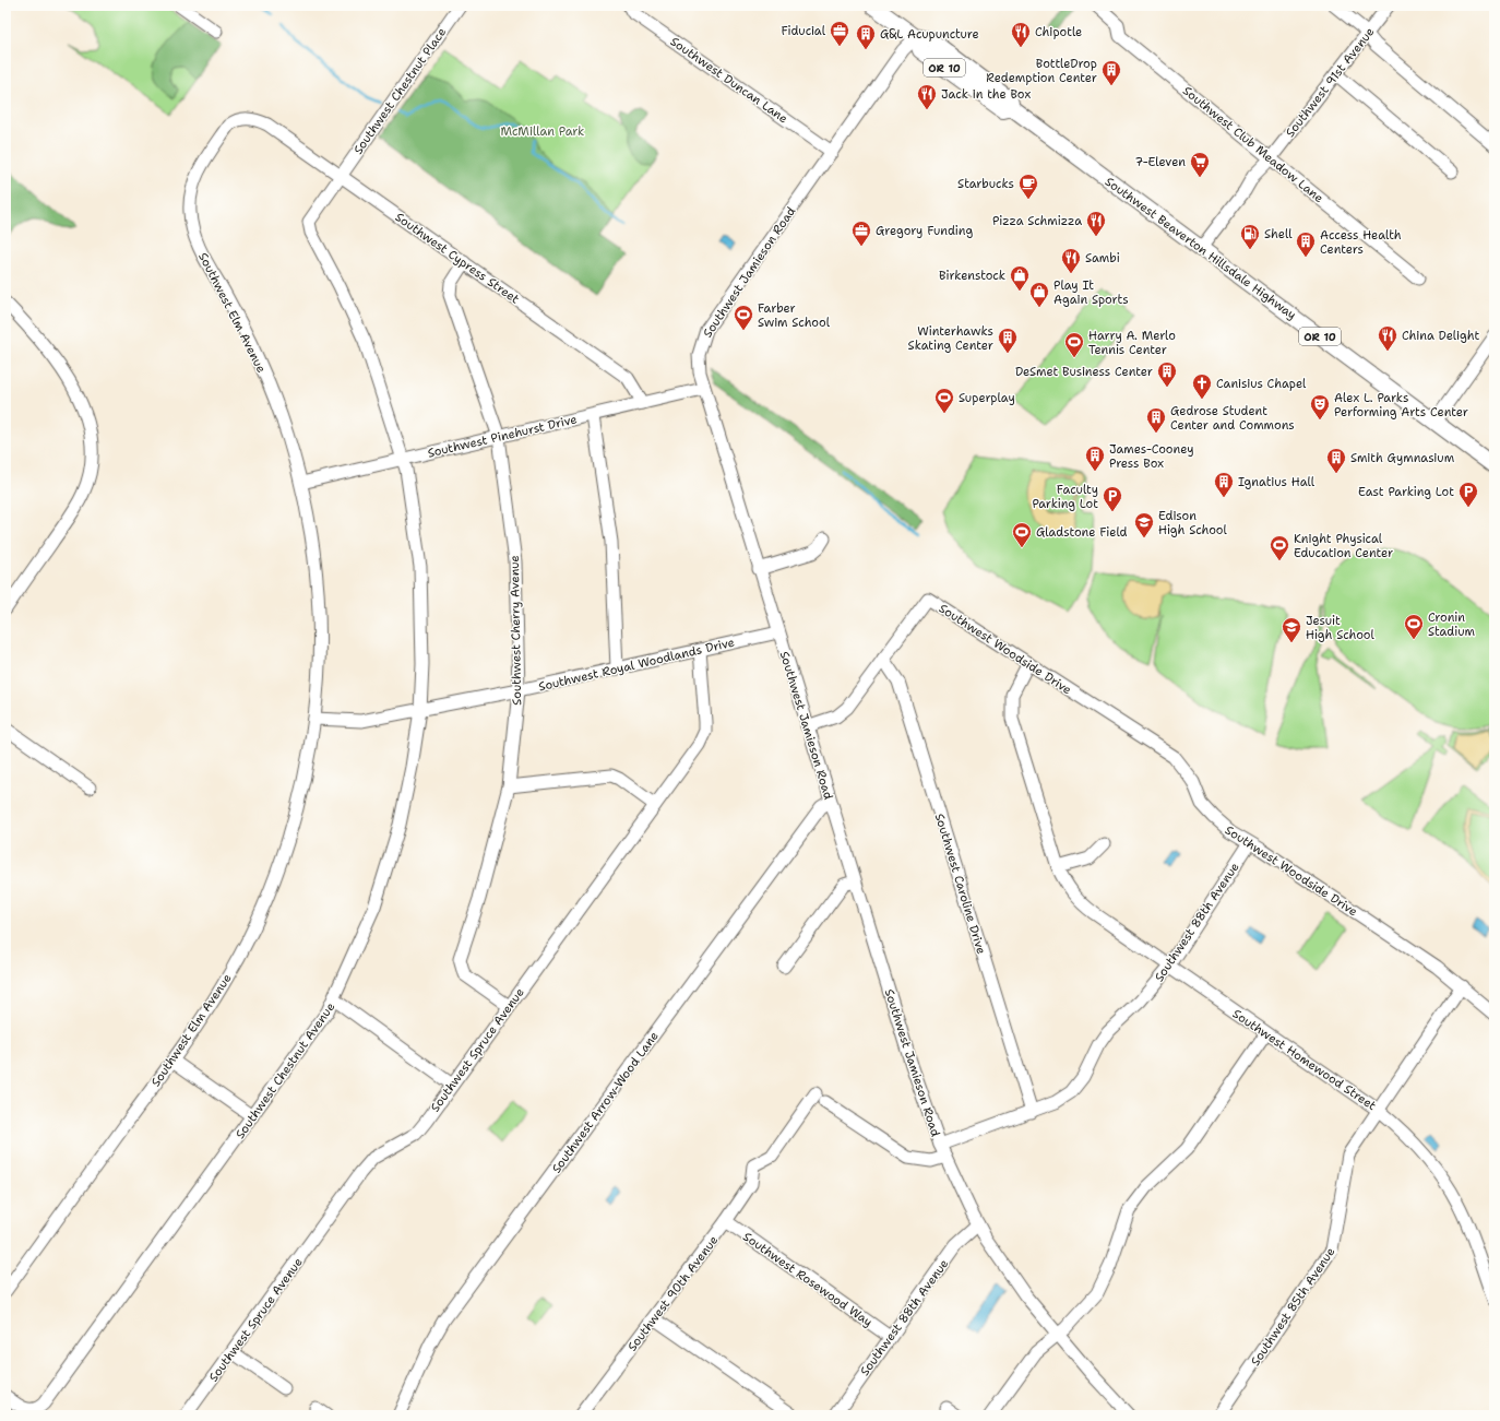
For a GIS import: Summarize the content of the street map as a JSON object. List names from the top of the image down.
{
  "streets": {
    "main road": ["OR 10", "Southwest Beaverton Hillsdale Highway"],
    "street": [
      "Southwest Duncan Lane",
      "Southwest 91st Avenue",
      "Southwest Chestnut Place",
      "Southwest Club Meadow Lane",
      "Southwest Cypress Street",
      "Southwest Jamieson Road",
      "Southwest Elm Avenue",
      "Southwest Pinehurst Drive",
      "Southwest Cherry Avenue",
      "Southwest Woodside Drive",
      "Southwest Royal Woodlands Drive",
      "Southwest Caroline Drive",
      "Southwest 88th Avenue",
      "Southwest Spruce Avenue",
      "Southwest Homewood Street",
      "Southwest Chestnut Avenue",
      "Southwest Arrow-Wood Lane",
      "Southwest Rosewood Way",
      "Southwest 90th Avenue",
      "Southwest 85th Avenue"
    ]
  },
  "crossings": [
    ["Southwest Duncan Lane", "Southwest Jamieson Road"],
    ["Southwest 91st Avenue", "Southwest Club Meadow Lane"],
    ["Southwest 91st Avenue", "Southwest Beaverton Hillsdale Highway"],
    ["Southwest Chestnut Place", "Southwest Cypress Street"],
    ["Southwest Chestnut Place", "Southwest Chestnut Avenue"],
    ["Southwest Beaverton Hillsdale Highway", "Southwest Jamieson Road"],
    ["Southwest Cypress Street", "Southwest Elm Avenue"],
    ["Southwest Cypress Street", "Southwest Pinehurst Drive"],
    ["Southwest Cypress Street", "Southwest Cherry Avenue"],
    ["Southwest Cypress Street", "Southwest Chestnut Avenue"],
    ["Southwest Jamieson Road", "Southwest Pinehurst Drive"],
    ["Southwest Jamieson Road", "Southwest Royal Woodlands Drive"],
    ["Southwest Jamieson Road", "Southwest 88th Avenue"],
    ["Southwest Jamieson Road", "Southwest Arrow-Wood Lane"],
    ["Southwest Elm Avenue", "Southwest Pinehurst Drive"],
    ["Southwest Elm Avenue", "Southwest Royal Woodlands Drive"],
    ["Southwest Pinehurst Drive", "Southwest Cherry Avenue"],
    ["Southwest Pinehurst Drive", "Southwest Chestnut Avenue"],
    ["Southwest Cherry Avenue", "Southwest Royal Woodlands Drive"],
    ["Southwest Cherry Avenue", "Southwest Spruce Avenue"],
    ["Southwest Woodside Drive", "Southwest Caroline Drive"],
    ["Southwest Woodside Drive", "Southwest 88th Avenue"],
    ["Southwest Woodside Drive", "Southwest Homewood Street"],
    ["Southwest Woodside Drive", "Southwest 85th Avenue"],
    ["Southwest Royal Woodlands Drive", "Southwest Spruce Avenue"],
    ["Southwest Royal Woodlands Drive", "Southwest Chestnut Avenue"],
    ["Southwest Caroline Drive", "Southwest 88th Avenue"],
    ["Southwest 88th Avenue", "Southwest Homewood Street"],
    ["Southwest 88th Avenue", "Southwest Rosewood Way"],
    ["Southwest Homewood Street", "Southwest 85th Avenue"],
    ["Southwest Rosewood Way", "Southwest 90th Avenue"]
  ],
  "parks": ["McMillan Park"],
  "places": {
    "office": ["Fiducial", "Gregory Funding"],
    "restaurant": [
      "Chipotle",
      "Jack in the Box",
      "Pizza Schmizza",
      "Sambi",
      "China Delight"
    ],
    "building": [
      "G&L Acupuncture",
      "BottleDrop Redemption Center",
      "Access Health Centers",
      "Winterhawks Skating Center",
      "DeSmet Business Center",
      "Gedrose Student Center and Commons",
      "James-Cooney Press Box",
      "Smith Gymnasium",
      "Ignatius Hall"
    ],
    "supermarket": ["7-Eleven"],
    "cafe": ["Starbucks"],
    "fuel station": ["Shell"],
    "shop": ["Birkenstock", "Play It Again Sports"],
    "sports": [
      "Farber Swim School",
      "Harry A. Merlo Tennis Center",
      "Superplay",
      "Gladstone Field",
      "Knight Physical Education Center",
      "Cronin Stadium"
    ],
    "church": ["Canisius Chapel"],
    "theatre": ["Alex L. Parks Performing Arts Center"],
    "parking": ["East Parking Lot", "Faculty Parking Lot"],
    "school or university": ["Edison High School", "Jesuit High School"]
  }
}
